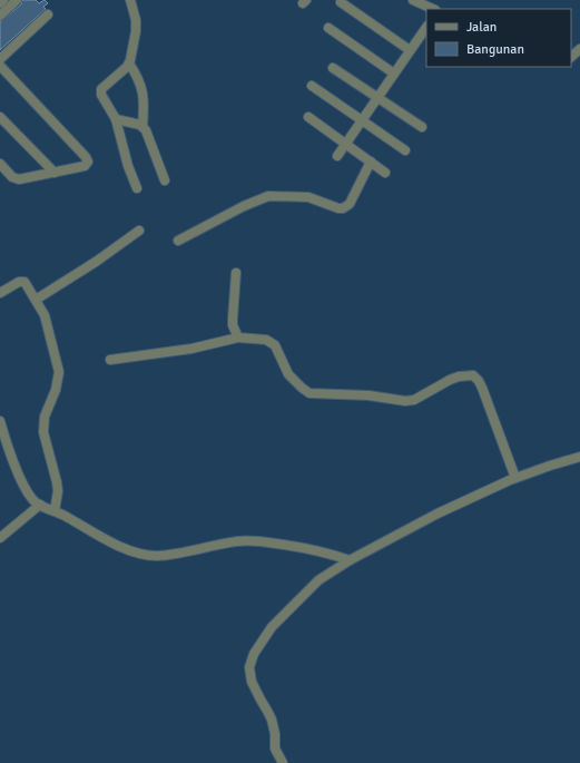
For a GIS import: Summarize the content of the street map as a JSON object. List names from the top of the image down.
{
  "legend": ["Jalan", "Bangunan"]
}
